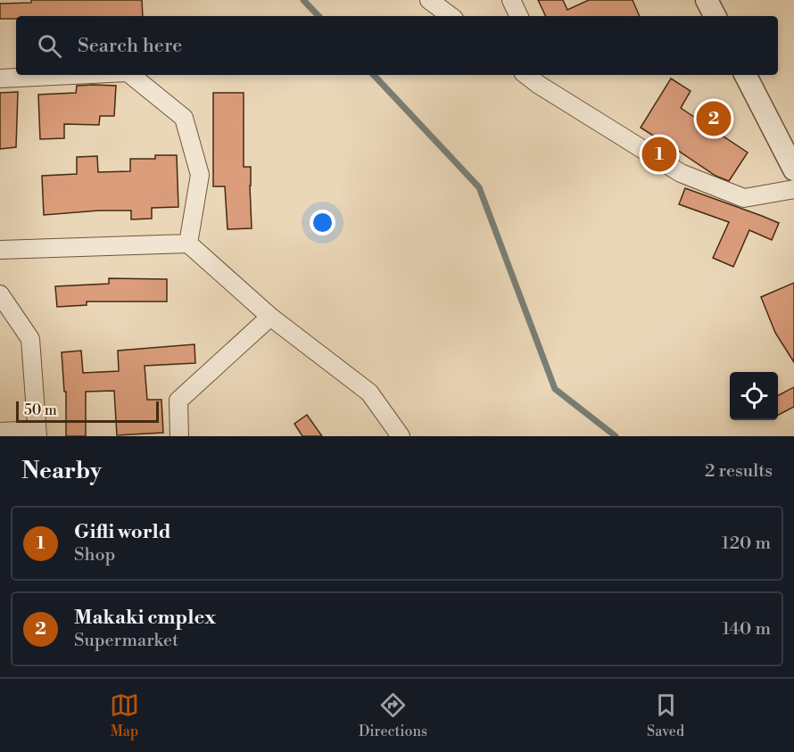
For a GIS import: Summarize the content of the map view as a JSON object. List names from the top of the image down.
{
  "scale_bar": "50 m",
  "page": {
    "search": "Search here",
    "pins": ["2", "1"],
    "scale": "50 m",
    "heading": ["Nearby", "2 results"],
    "list": [
      {
        "mark": "1",
        "name": "Gifli world",
        "note": "Shop",
        "value": "120 m"
      },
      {
        "mark": "2",
        "name": "Makaki cmplex",
        "note": "Supermarket",
        "value": "140 m"
      }
    ],
    "nav": ["Map", "Directions", "Saved"]
  }
}
